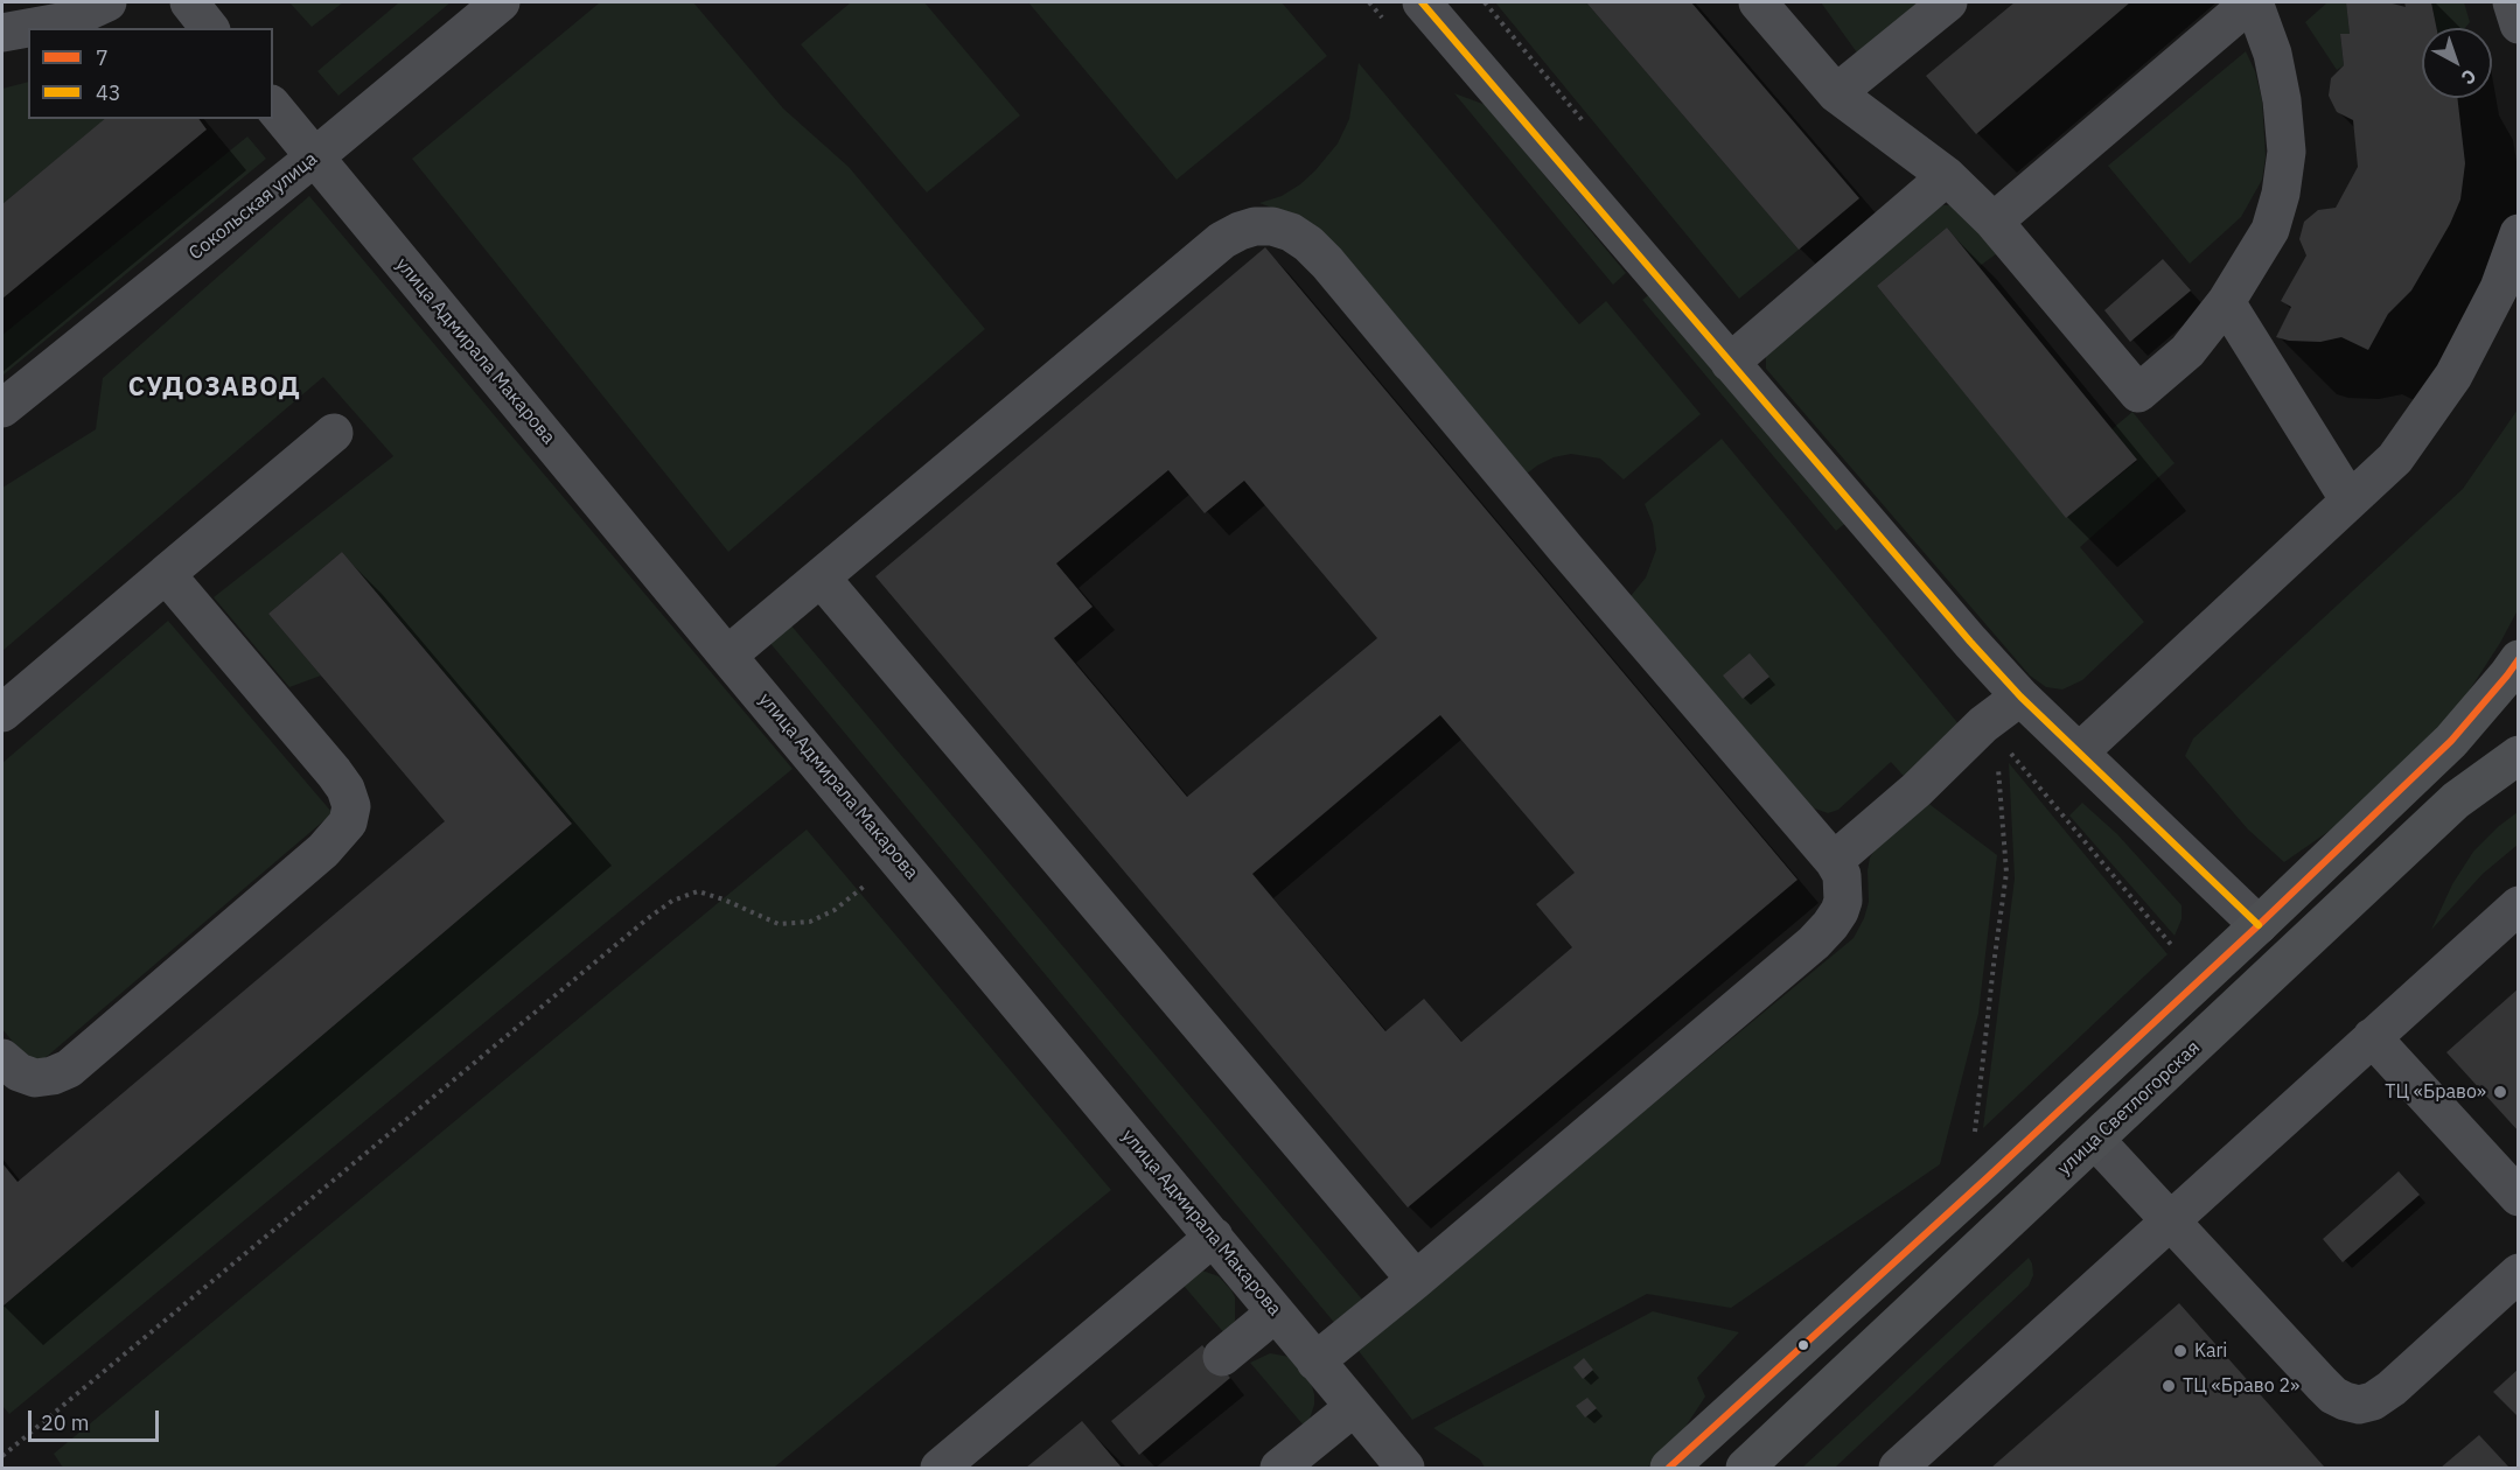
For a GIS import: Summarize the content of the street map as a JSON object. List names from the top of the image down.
{
  "streets": {
    "main road": ["улица Светлогорская"],
    "street": ["Сокольская улица", "улица Адмирала Макарова"]
  },
  "crossings": [
    ["Сокольская улица", "улица Адмирала Макарова"]
  ],
  "districts": ["СУДОЗАВОД"],
  "places": ["ТЦ «Браво»", "Kari", "ТЦ «Браво 2»"],
  "lines": ["transit line 43", "transit line 7"],
  "legend": ["7", "43"],
  "scale_bar": "20 m",
  "north": "bottom right"
}
